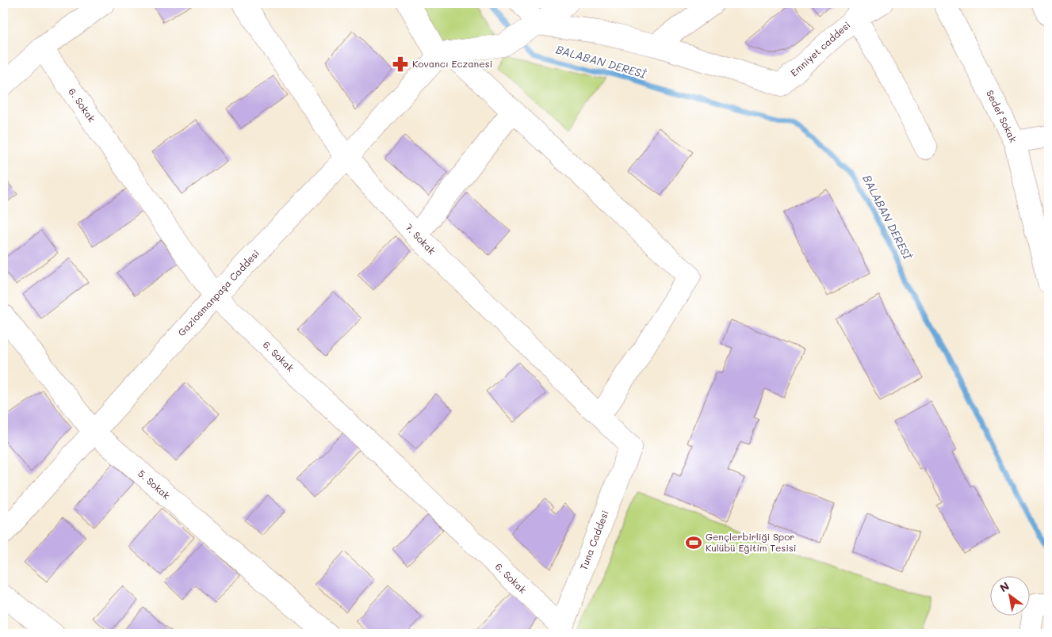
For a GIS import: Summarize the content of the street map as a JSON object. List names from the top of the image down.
{
  "streets": {
    "street": [
      "Emniyet caddesi",
      "6. Sokak",
      "Sedef Sokak",
      "7. Sokak",
      "Gaziosmanpaşa Caddesi",
      "5. Sokak",
      "Tuna Caddesi"
    ]
  },
  "crossings": [
    ["6. Sokak", "Gaziosmanpaşa Caddesi"],
    ["6. Sokak", "Tuna Caddesi"],
    ["7. Sokak", "Gaziosmanpaşa Caddesi"],
    ["7. Sokak", "Tuna Caddesi"],
    ["Gaziosmanpaşa Caddesi", "5. Sokak"]
  ],
  "water": ["BALABAN DERESİ"],
  "places": {
    "pharmacy": ["Kovancı Eczanesi"],
    "sports": ["Gençlerbirliği Spor Kulübü Eğitim Tesisi"]
  },
  "north": "top left"
}
